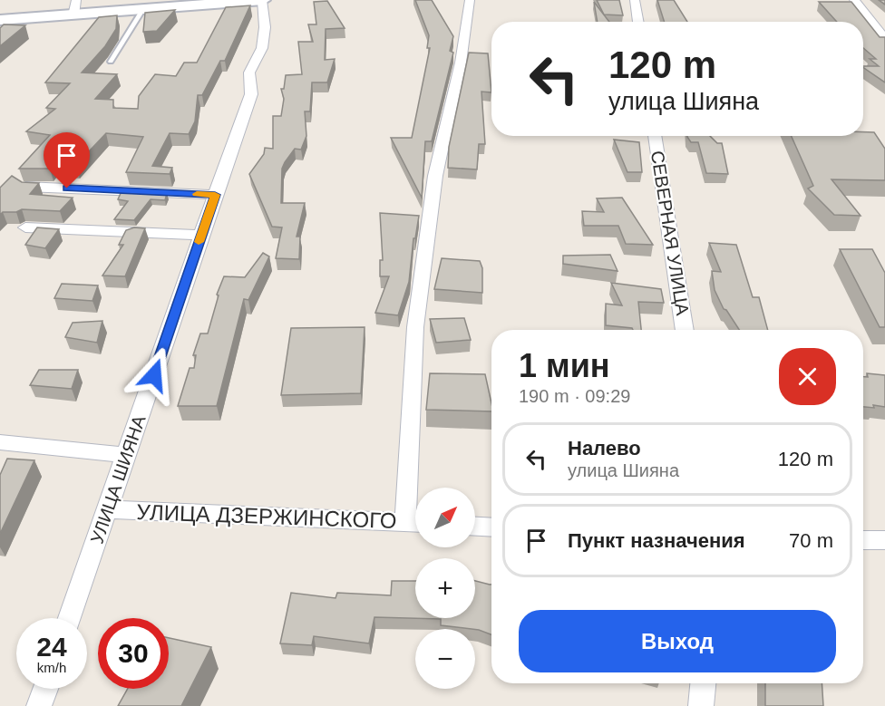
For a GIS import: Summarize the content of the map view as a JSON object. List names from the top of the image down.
{
  "streets": {
    "street": ["СЕВЕРНАЯ УЛИЦА", "УЛИЦА ШИЯНА", "УЛИЦА ДЗЕРЖИНСКОГО"]
  },
  "crossings": [
    ["УЛИЦА ШИЯНА", "УЛИЦА ДЗЕРЖИНСКОГО"]
  ],
  "north": "top right",
  "page": {
    "turn": ["120 m", "улица Шияна"],
    "heading": ["1 мин", "190 m · 09:29"],
    "list": [
      {
        "name": "Налево",
        "note": "улица Шияна",
        "value": "120 m"
      },
      {
        "name": "Пункт назначения",
        "value": "70 m"
      }
    ],
    "map_buttons": ["+", "−"],
    "buttons": "Выход",
    "speed": "24 km/h",
    "limit": "30"
  }
}
